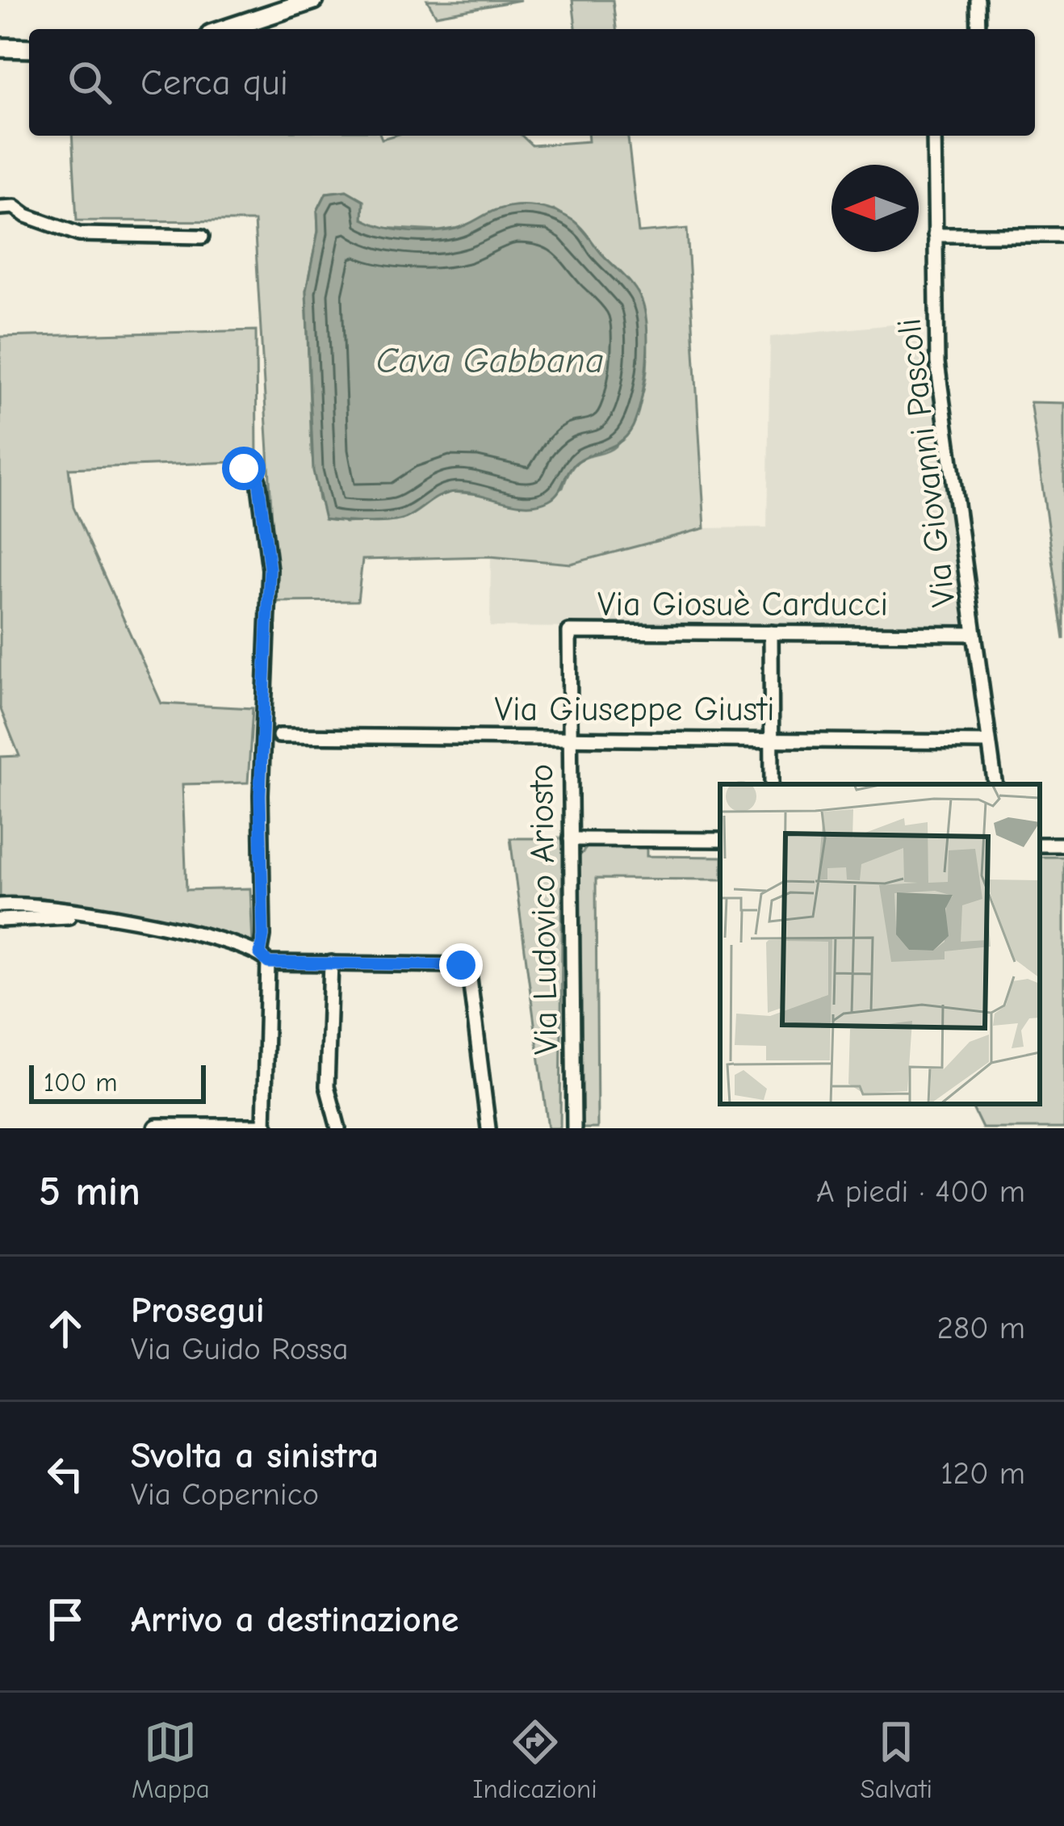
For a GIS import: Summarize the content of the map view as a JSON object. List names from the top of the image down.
{
  "streets": {
    "street": [
      "Via Giovanni Pascoli",
      "Via Giosuè Carducci",
      "Via Giuseppe Giusti",
      "Via Ludovico Ariosto"
    ]
  },
  "crossings": [
    ["Via Giovanni Pascoli", "Via Giosuè Carducci"],
    ["Via Giovanni Pascoli", "Via Giuseppe Giusti"],
    ["Via Giosuè Carducci", "Via Ludovico Ariosto"],
    ["Via Giuseppe Giusti", "Via Ludovico Ariosto"]
  ],
  "water": ["Cava Gabbana"],
  "scale_bar": "100 m",
  "north": "left",
  "page": {
    "search": "Cerca qui",
    "scale": "100 m",
    "heading": ["5 min", "A piedi · 400 m"],
    "list": [
      ["Prosegui", "Via Guido Rossa", "280 m"],
      ["Svolta a sinistra", "Via Copernico", "120 m"],
      "Arrivo a destinazione"
    ],
    "nav": ["Mappa", "Indicazioni", "Salvati"]
  }
}
